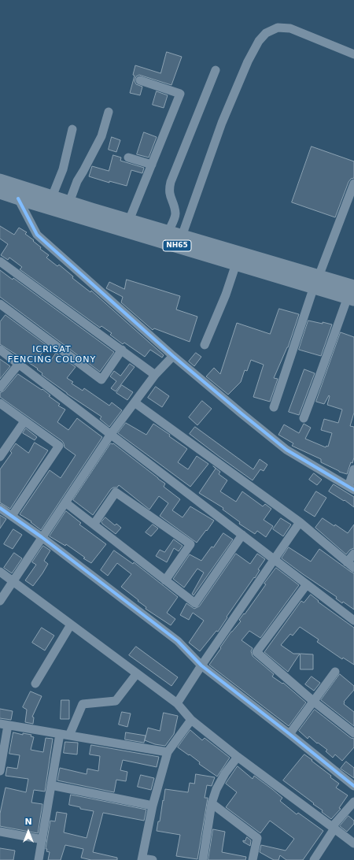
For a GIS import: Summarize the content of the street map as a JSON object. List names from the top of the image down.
{
  "streets": {
    "highway": ["NH65"]
  },
  "districts": ["ICRISAT FENCING COLONY"],
  "north": "top"
}
